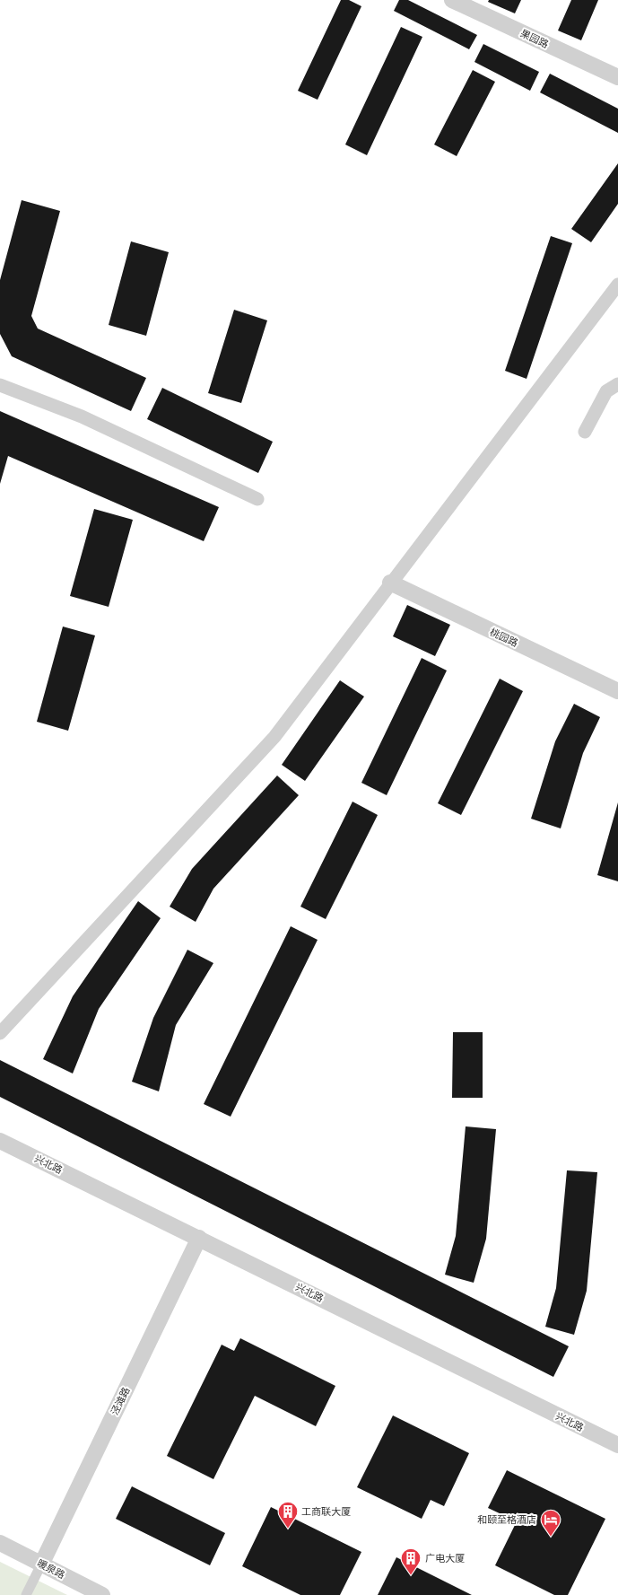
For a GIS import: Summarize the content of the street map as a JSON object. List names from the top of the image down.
{
  "streets": {
    "street": [
      "果园路",
      "桃园路",
      "兴北路",
      "泾滩路",
      "暖泉路"
    ]
  },
  "crossings": [
    ["兴北路", "泾滩路"],
    ["泾滩路", "暖泉路"]
  ],
  "places": {
    "building": ["工商联大厦", "广电大厦"],
    "hotel": ["和颐至格酒店"]
  }
}
